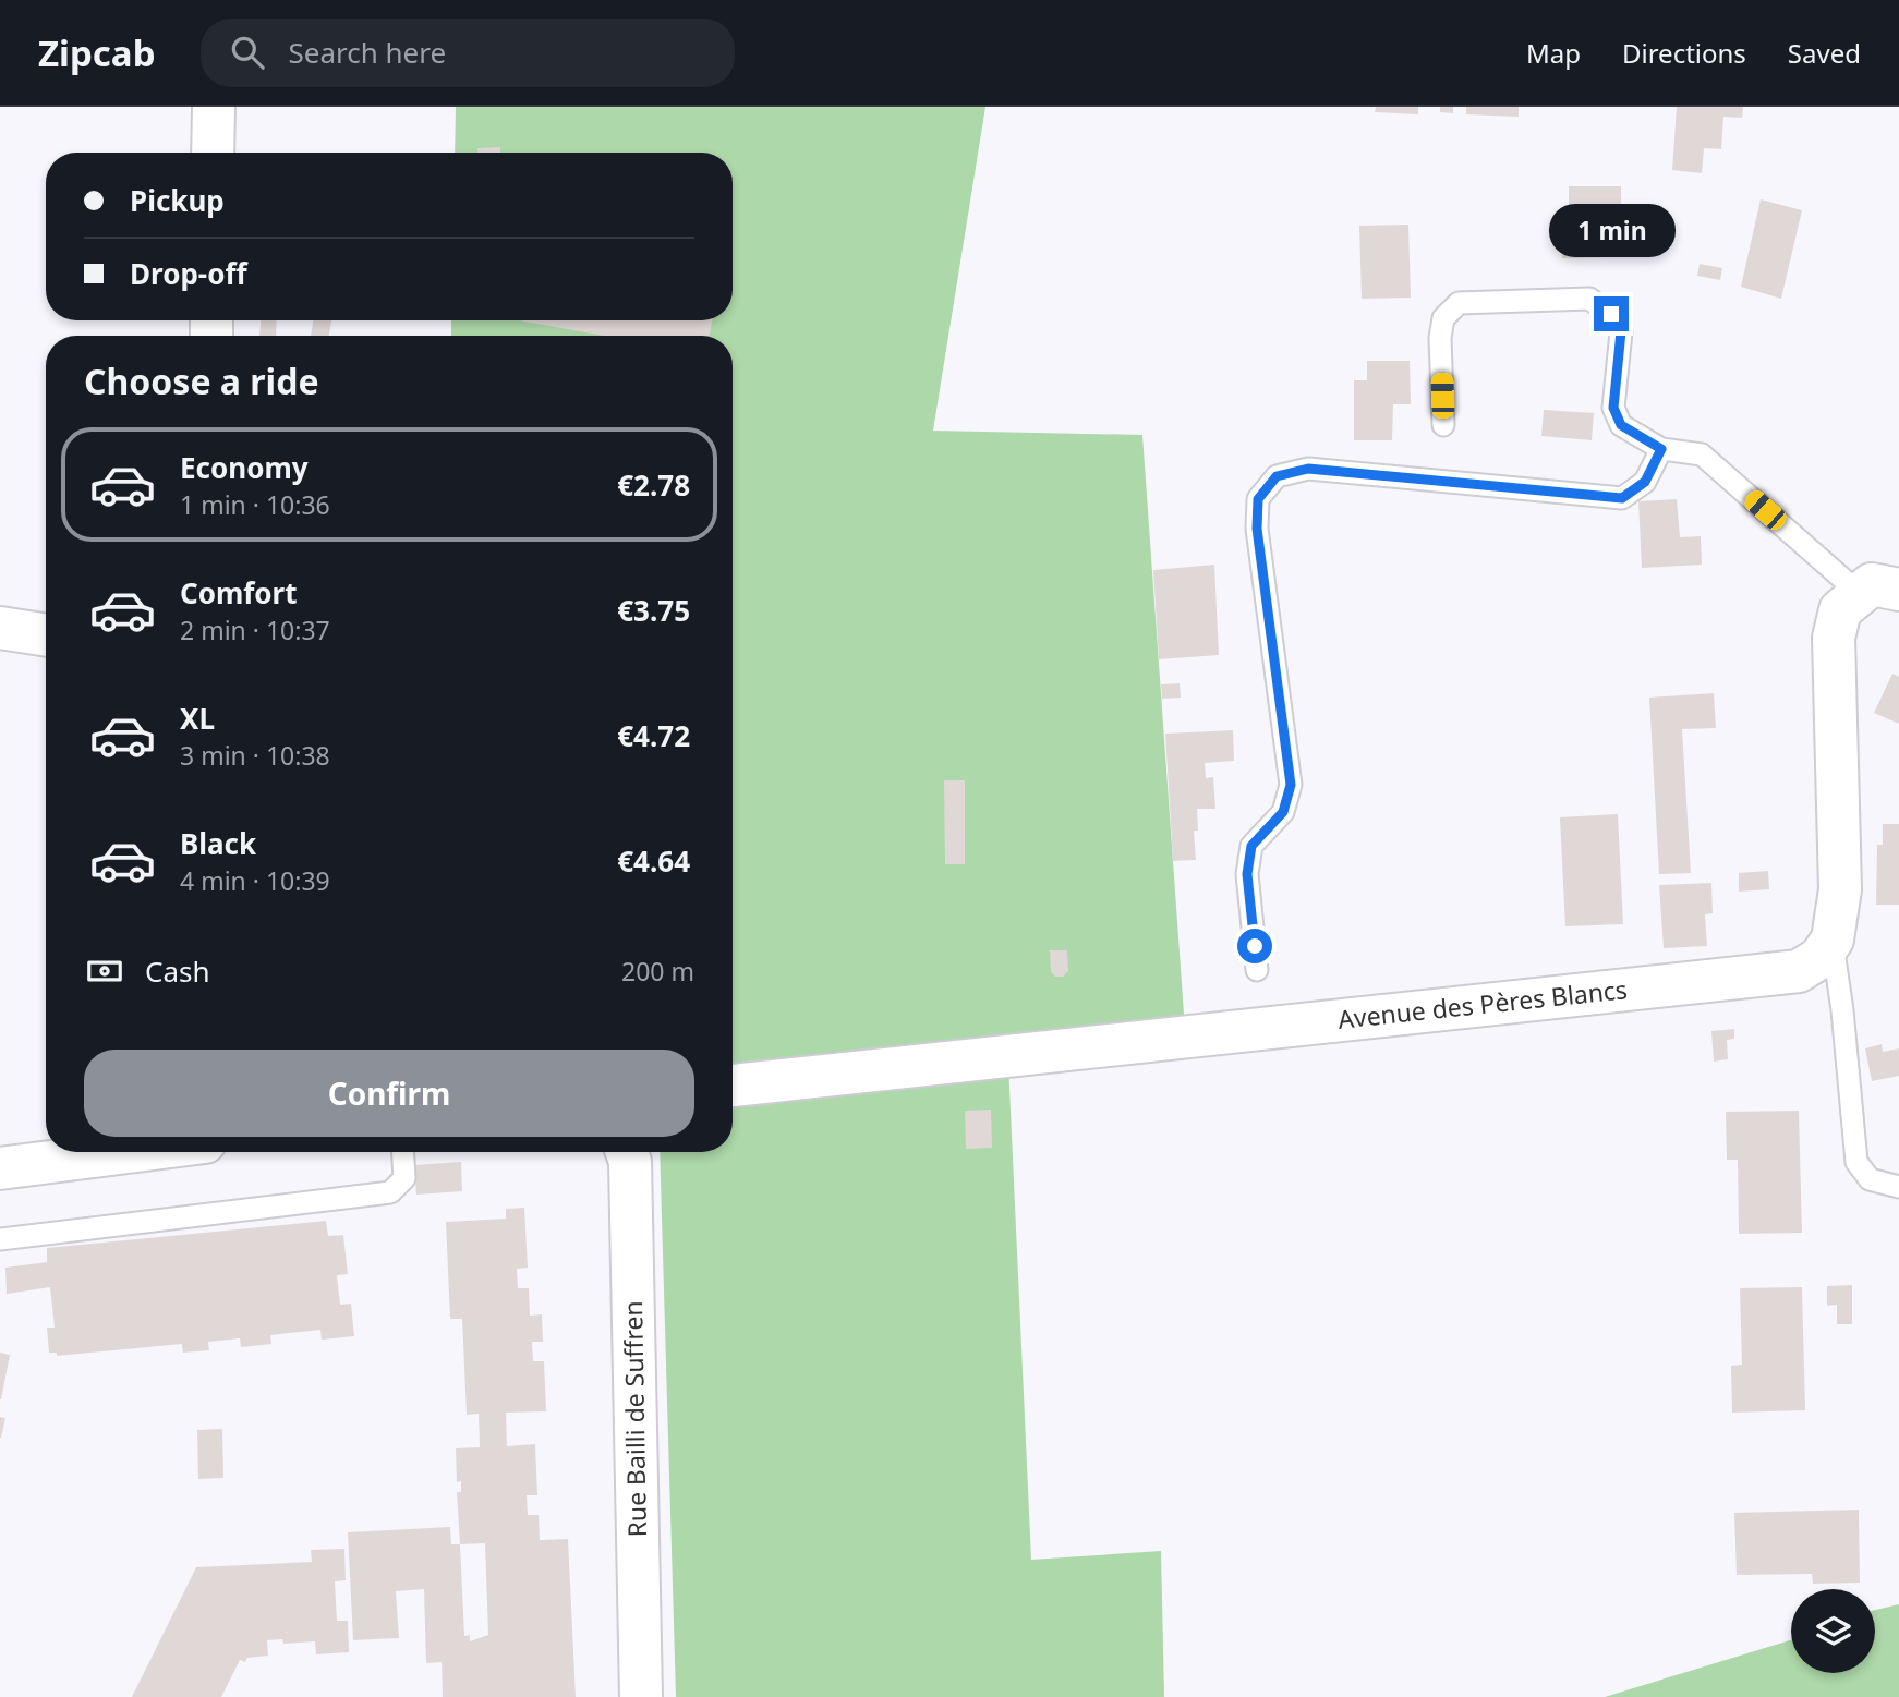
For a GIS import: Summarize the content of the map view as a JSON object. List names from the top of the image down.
{
  "streets": {
    "street": ["Avenue des Pères Blancs", "Rue Bailli de Suffren"]
  },
  "page": {
    "header": "Zipcab",
    "search": "Search here",
    "nav": ["Map", "Directions", "Saved"],
    "banner": ["Pickup", "Drop-off"],
    "bubble": "1 min",
    "heading": "Choose a ride",
    "list": [
      {
        "name": "Economy",
        "note": "1 min · 10:36",
        "value": "€2.78"
      },
      {
        "name": "Comfort",
        "note": "2 min · 10:37",
        "value": "€3.75"
      },
      {
        "name": "XL",
        "note": "3 min · 10:38",
        "value": "€4.72"
      },
      {
        "name": "Black",
        "note": "4 min · 10:39",
        "value": "€4.64"
      }
    ],
    "pay": ["Cash", "200 m"],
    "buttons": "Confirm"
  }
}
